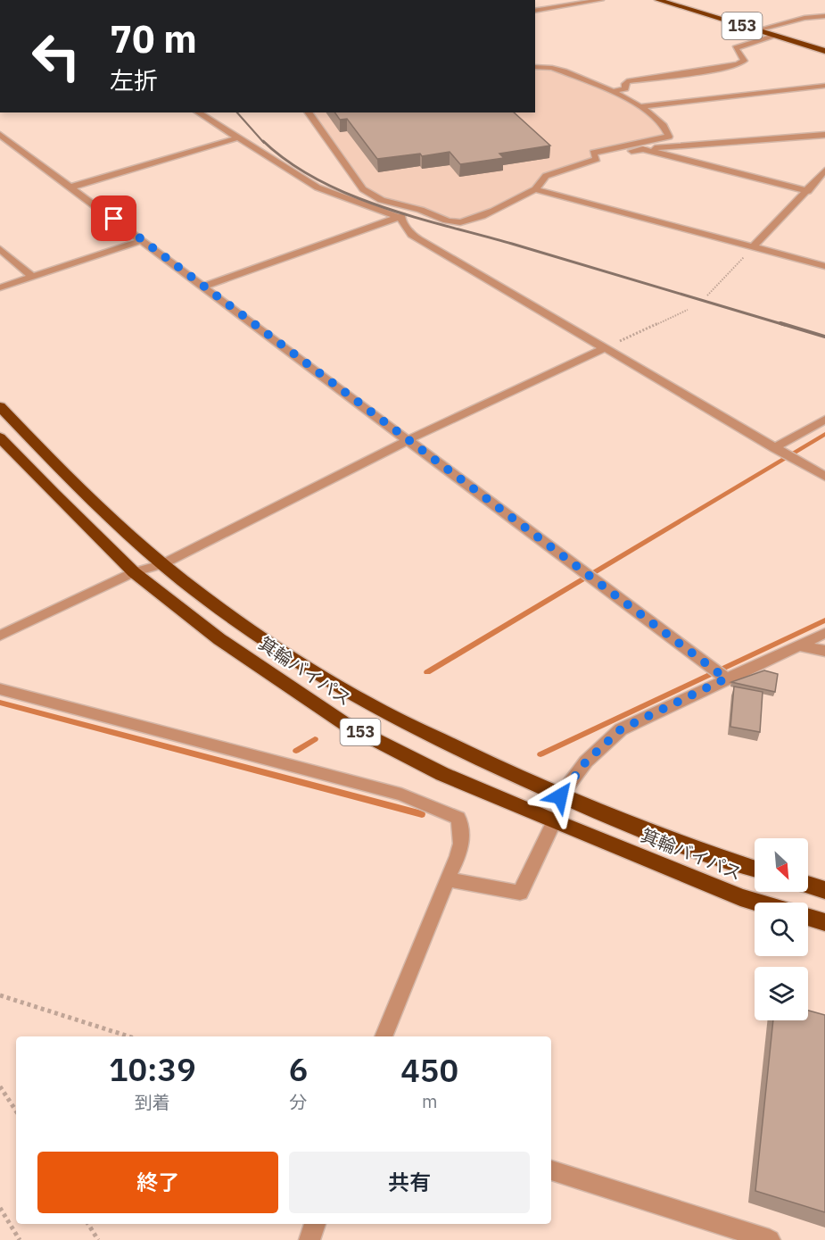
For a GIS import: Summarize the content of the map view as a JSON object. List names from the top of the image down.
{
  "streets": {
    "highway": ["153", "箕輪バイパス"]
  },
  "north": "bottom right",
  "page": {
    "turn": ["70 m", "左折"],
    "eta": [
      "10:39",
      "到着",
      "6",
      "分",
      "450",
      "m"
    ],
    "buttons": ["終了", "共有"]
  }
}
